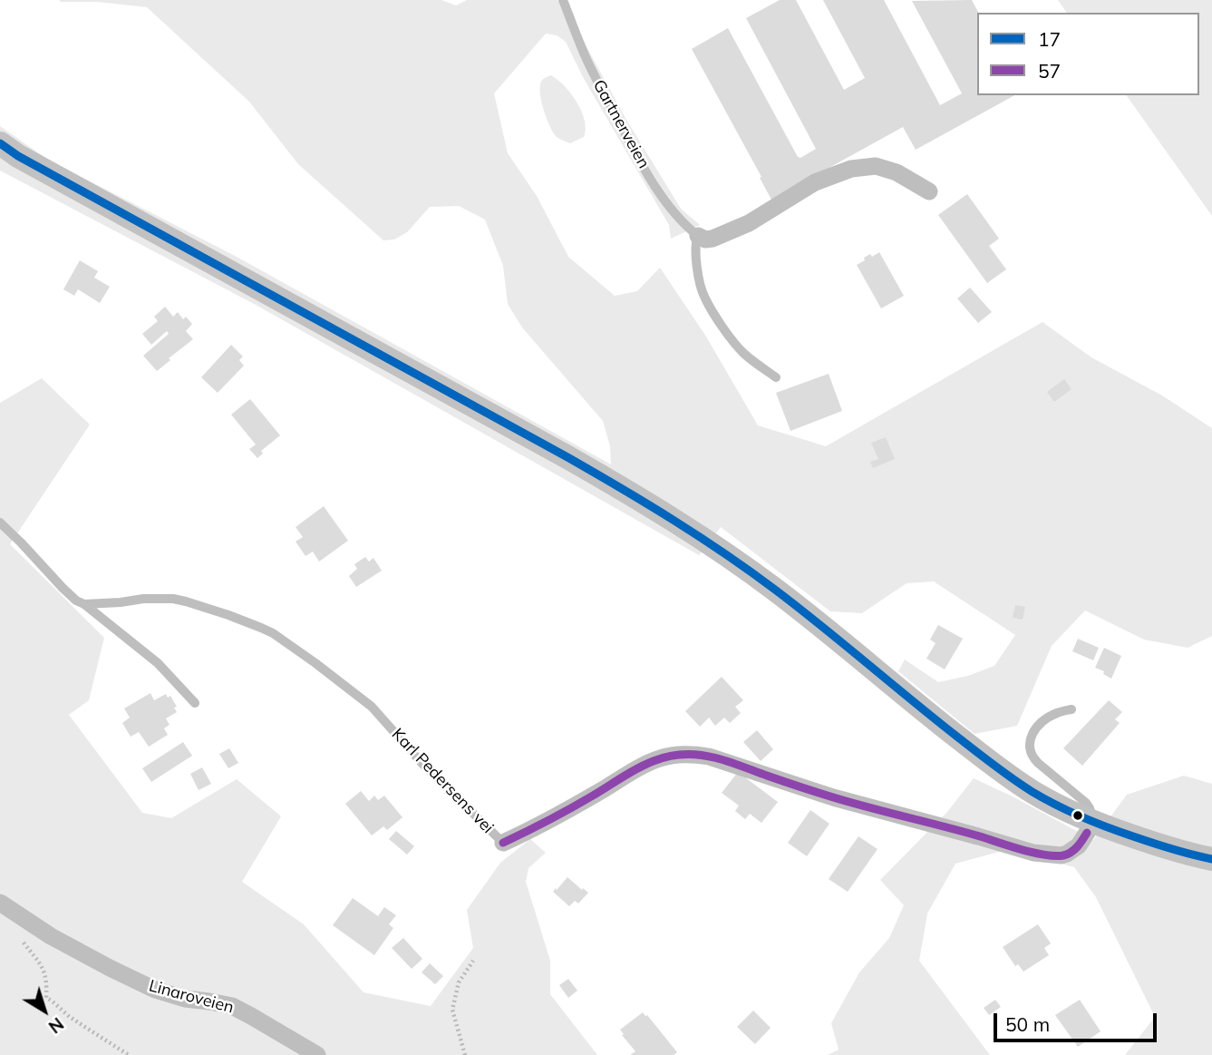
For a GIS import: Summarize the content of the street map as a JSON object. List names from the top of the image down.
{
  "streets": {
    "street": ["Karl Pedersens vei", "Linaroveien"],
    "lane": ["Gartnerveien"]
  },
  "lines": ["transit line 17", "transit line 57"],
  "legend": ["17", "57"],
  "scale_bar": "50 m",
  "north": "bottom right"
}
